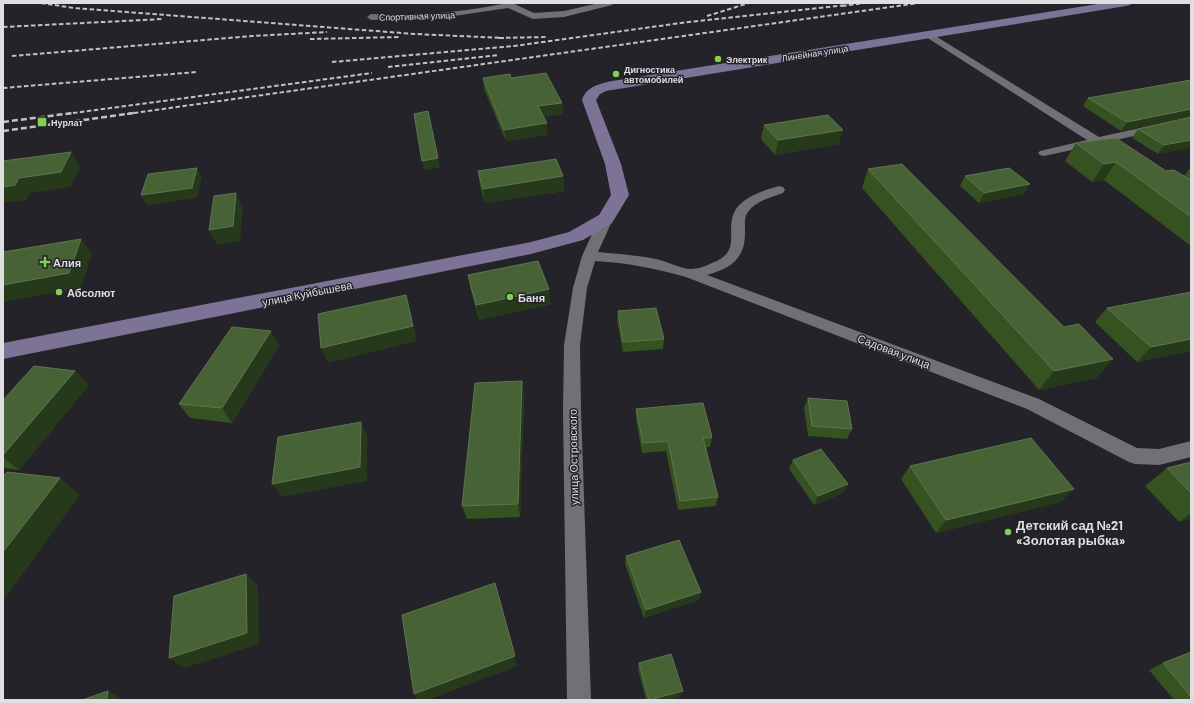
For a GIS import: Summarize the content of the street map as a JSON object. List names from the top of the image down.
{
  "streets": {
    "street": [
      "Спортивная улица",
      "Линейная улица",
      "улица Куйбышева",
      "Садовая улица",
      "улица Островского"
    ]
  },
  "crossings": [
    ["Линейная улица", "улица Куйбышева"],
    ["Линейная улица", "улица Островского"],
    ["улица Куйбышева", "улица Островского"],
    ["Садовая улица", "улица Островского"]
  ],
  "places": {
    "other": [
      "Электрик",
      "Дигностика автомобилей",
      "Абсолют",
      "Баня",
      "Детский сад №21 «Золотая рыбка»"
    ],
    "transit": ["Нурлат"],
    "health": ["Алия"]
  }
}
